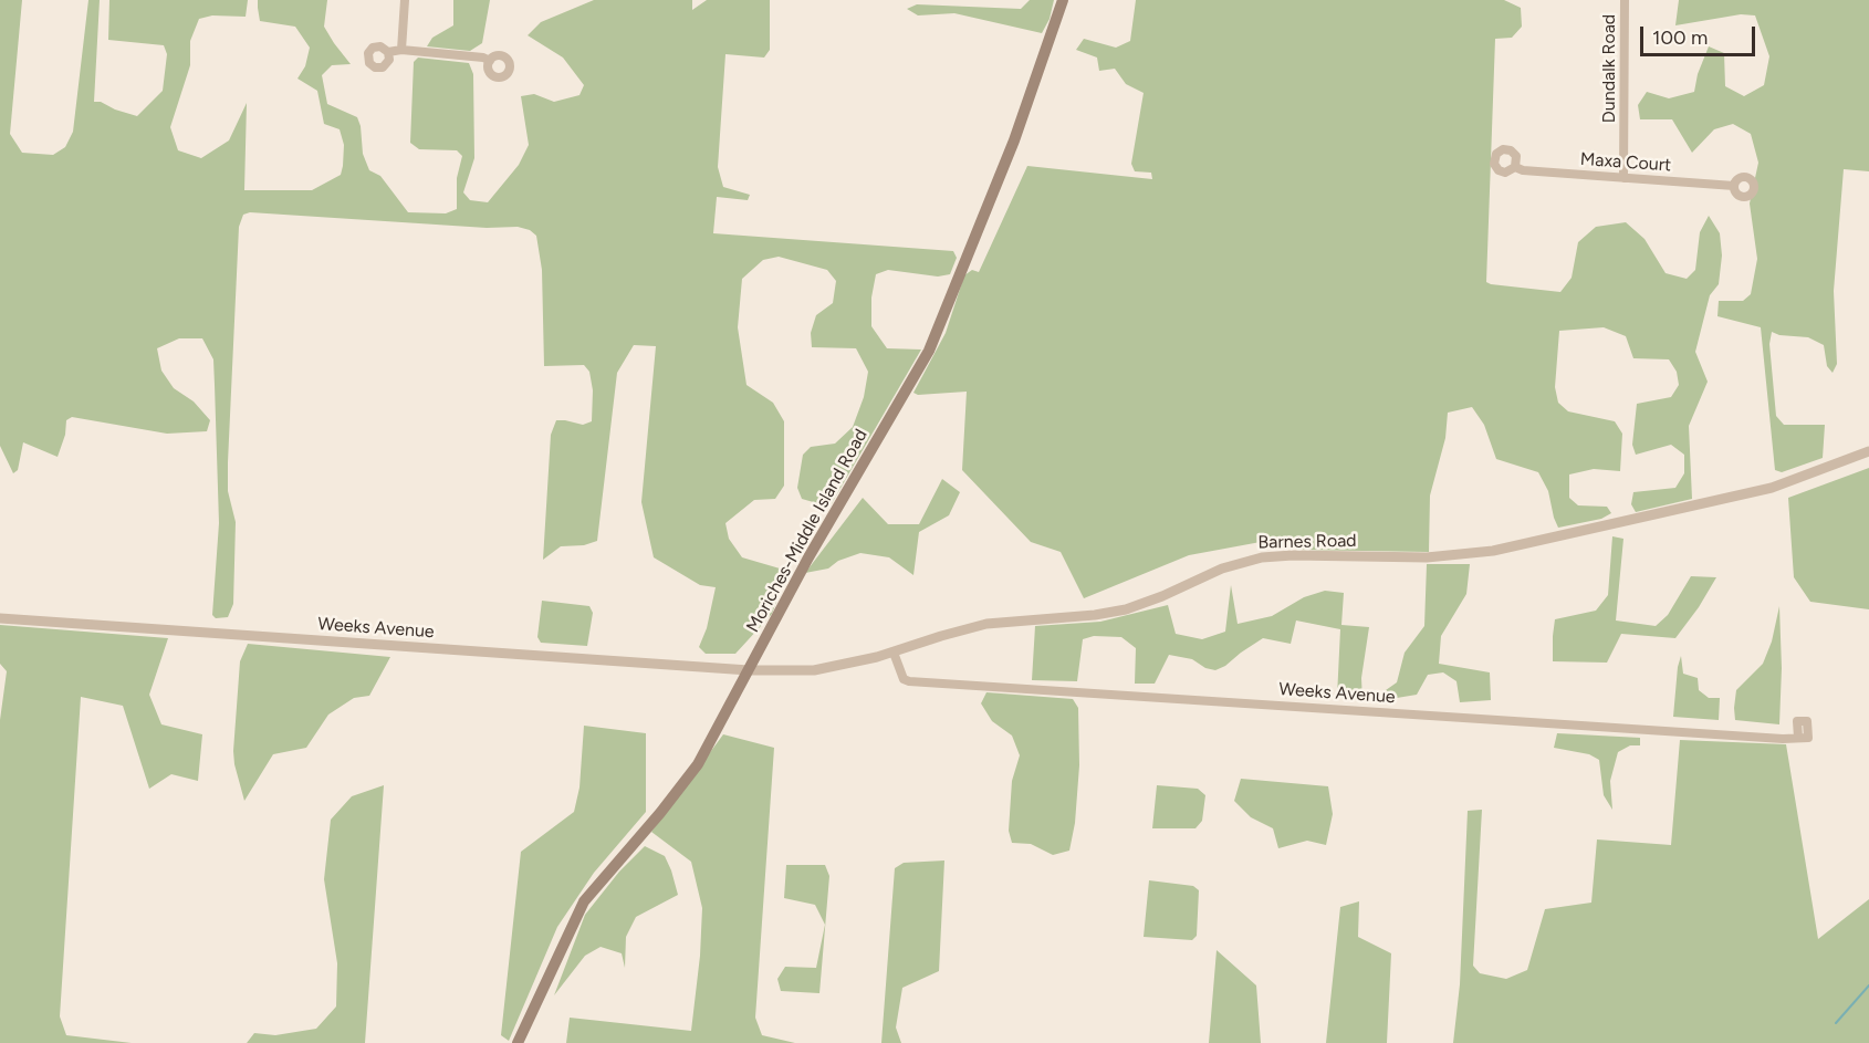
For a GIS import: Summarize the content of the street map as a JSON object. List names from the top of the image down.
{
  "streets": {
    "main road": ["Moriches-Middle Island Road"],
    "street": [
      "Dundalk Road",
      "Maxa Court",
      "Barnes Road",
      "Weeks Avenue"
    ]
  },
  "crossings": [
    ["Dundalk Road", "Maxa Court"],
    ["Moriches-Middle Island Road", "Barnes Road"],
    ["Moriches-Middle Island Road", "Weeks Avenue"],
    ["Barnes Road", "Weeks Avenue"]
  ],
  "scale_bar": "100 m"
}
